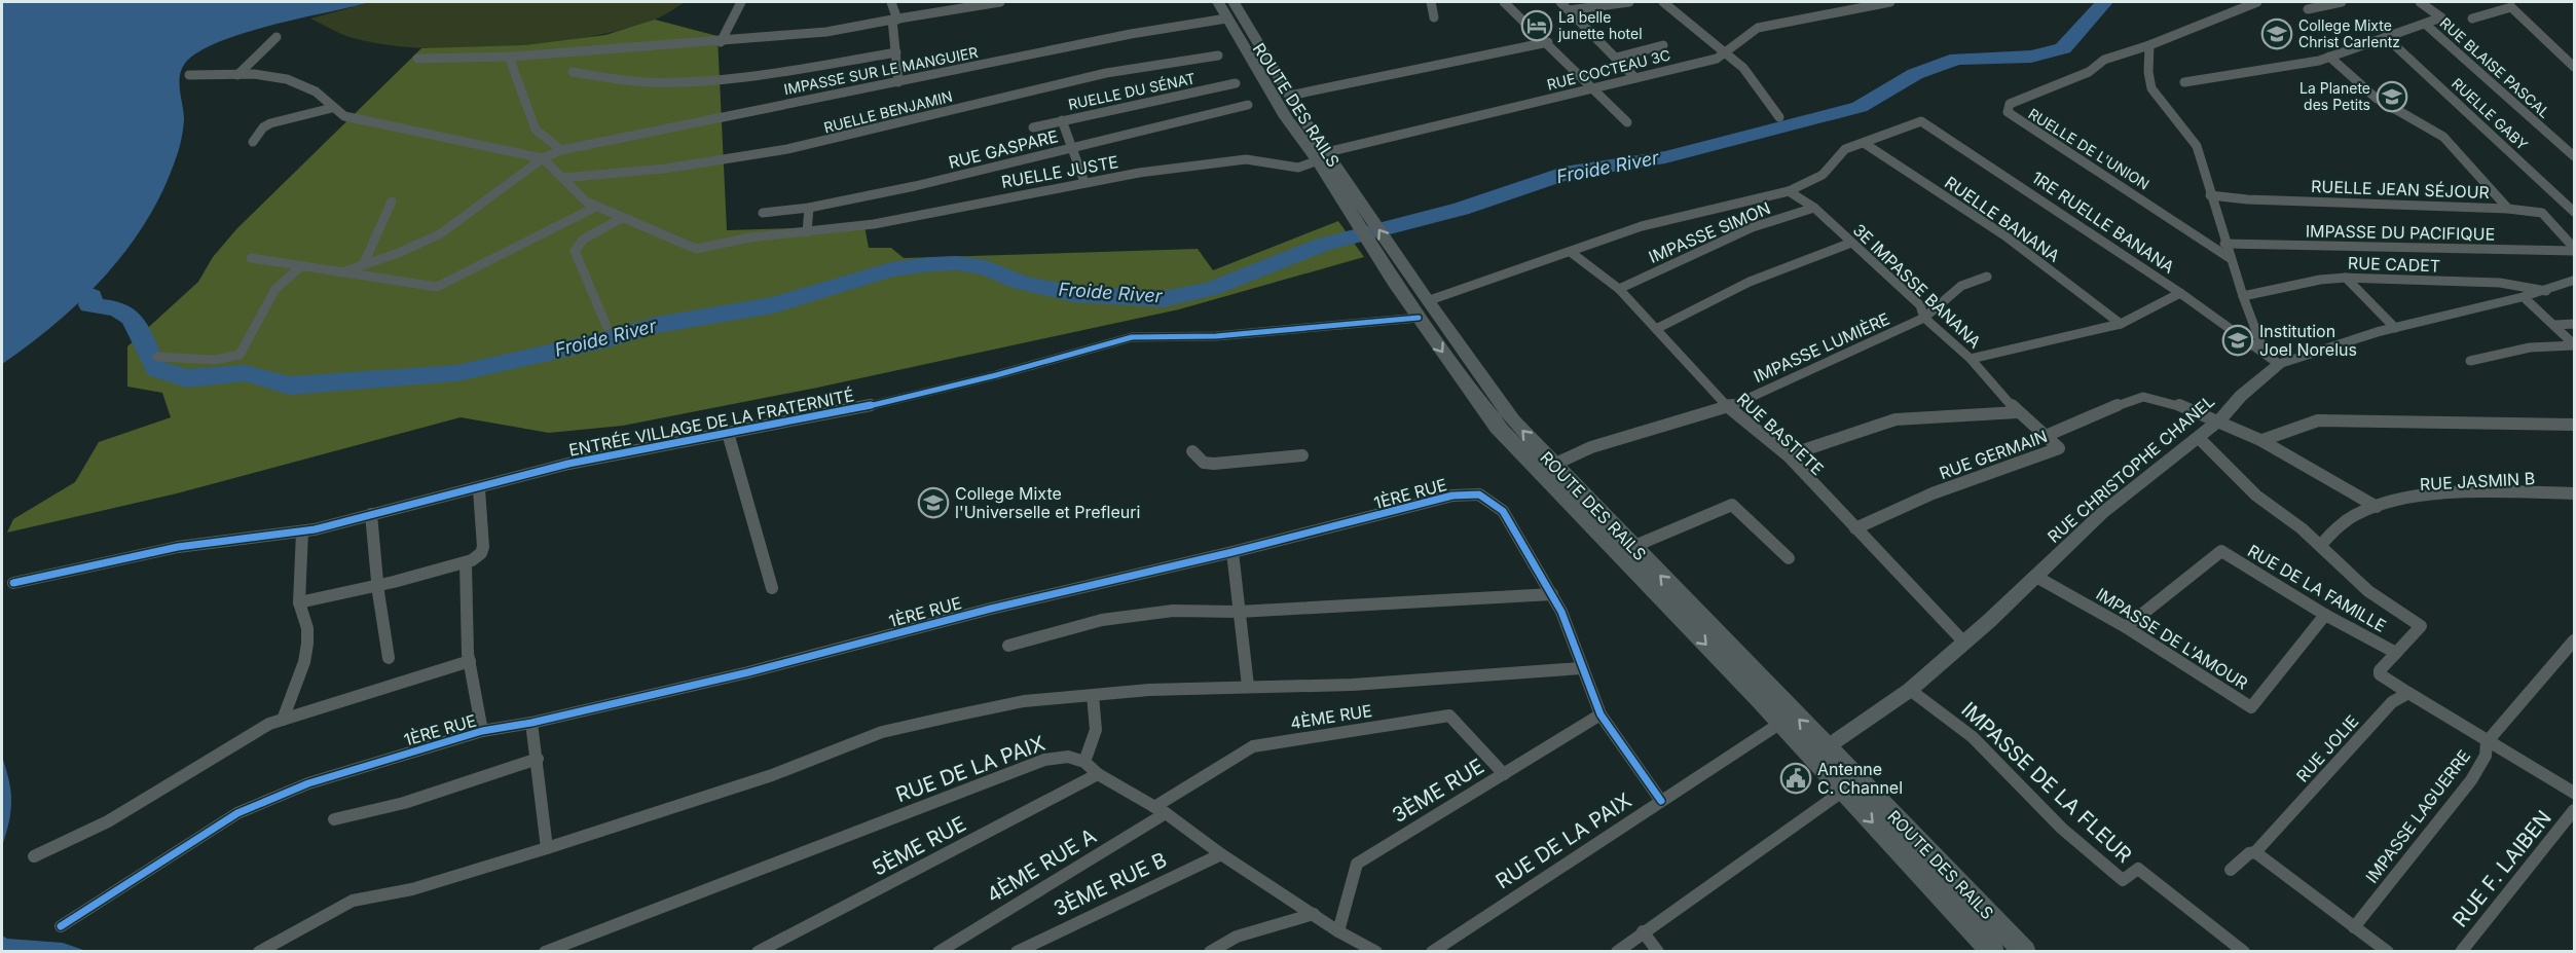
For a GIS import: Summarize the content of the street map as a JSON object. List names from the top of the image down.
{
  "streets": {
    "main road": ["ROUTE DES RAILS"],
    "street": [
      "RUE BLAISE PASCAL",
      "RUE COCTEAU 3C",
      "IMPASSE SUR LE MANGUIER",
      "RUELLE DU SÉNAT",
      "RUELLE BENJAMIN",
      "RUELLE GABY",
      "RUE GASPARE",
      "RUELLE DE L'UNION",
      "RUELLE JUSTE",
      "RUELLE JEAN SÉJOUR",
      "RUELLE BANANA",
      "1RE RUELLE BANANA",
      "IMPASSE SIMON",
      "IMPASSE DU PACIFIQUE",
      "RUE CADET",
      "3E IMPASSE BANANA",
      "IMPASSE LUMIÈRE",
      "ENTRÉE VILLAGE DE LA FRATERNITÉ",
      "RUE BASTETE",
      "RUE GERMAIN",
      "RUE CHRISTOPHE CHANEL",
      "RUE JASMIN B",
      "1ÈRE RUE",
      "RUE DE LA FAMILLE",
      "IMPASSE DE L'AMOUR",
      "4ÈME RUE",
      "RUE JOLIE",
      "RUE DE LA PAIX",
      "IMPASSE DE LA FLEUR",
      "3ÈME RUE",
      "IMPASSE LAGUERRE",
      "5ÈME RUE",
      "4ÈME RUE A",
      "RUE F. LAIBEN",
      "3ÈME RUE B"
    ]
  },
  "crossings": [
    ["RUE COCTEAU 3C", "ROUTE DES RAILS"],
    ["RUE COCTEAU 3C", "RUELLE JUSTE"],
    ["IMPASSE SUR LE MANGUIER", "ROUTE DES RAILS"],
    ["IMPASSE SUR LE MANGUIER", "RUELLE JUSTE"],
    ["ROUTE DES RAILS", "RUELLE JUSTE"],
    ["ROUTE DES RAILS", "IMPASSE LUMIÈRE"],
    ["ROUTE DES RAILS", "ENTRÉE VILLAGE DE LA FRATERNITÉ"],
    ["ROUTE DES RAILS", "RUE CHRISTOPHE CHANEL"],
    ["ROUTE DES RAILS", "RUE DE LA PAIX"],
    ["RUELLE BENJAMIN", "RUELLE JUSTE"],
    ["RUELLE JEAN SÉJOUR", "IMPASSE DU PACIFIQUE"],
    ["RUELLE BANANA", "ENTRÉE VILLAGE DE LA FRATERNITÉ"],
    ["1RE RUELLE BANANA", "ENTRÉE VILLAGE DE LA FRATERNITÉ"],
    ["1RE RUELLE BANANA", "RUE CHRISTOPHE CHANEL"],
    ["IMPASSE SIMON", "3E IMPASSE BANANA"],
    ["IMPASSE SIMON", "RUE BASTETE"],
    ["RUE CADET", "RUE CHRISTOPHE CHANEL"],
    ["3E IMPASSE BANANA", "IMPASSE LUMIÈRE"],
    ["3E IMPASSE BANANA", "ENTRÉE VILLAGE DE LA FRATERNITÉ"],
    ["3E IMPASSE BANANA", "RUE GERMAIN"],
    ["IMPASSE LUMIÈRE", "RUE BASTETE"],
    ["ENTRÉE VILLAGE DE LA FRATERNITÉ", "RUE BASTETE"],
    ["RUE BASTETE", "RUE GERMAIN"],
    ["RUE BASTETE", "RUE CHRISTOPHE CHANEL"],
    ["RUE GERMAIN", "RUE CHRISTOPHE CHANEL"],
    ["RUE GERMAIN", "RUE JASMIN B"],
    ["RUE CHRISTOPHE CHANEL", "IMPASSE DE L'AMOUR"],
    ["RUE CHRISTOPHE CHANEL", "IMPASSE DE LA FLEUR"],
    ["RUE JASMIN B", "RUE DE LA FAMILLE"],
    ["1ÈRE RUE", "RUE DE LA PAIX"],
    ["1ÈRE RUE", "3ÈME RUE"],
    ["RUE DE LA FAMILLE", "IMPASSE DE L'AMOUR"],
    ["4ÈME RUE", "3ÈME RUE"],
    ["4ÈME RUE", "4ÈME RUE A"]
  ],
  "water": ["Froide River"],
  "places": {
    "hotel": ["La belle junette hotel"],
    "school or university": [
      "College Mixte Christ Carlentz",
      "La Planete des Petits",
      "Institution Joel Norelus",
      "College Mixte l'Universelle et Prefleuri"
    ],
    "public building": ["Antenne C. Channel"]
  }
}
